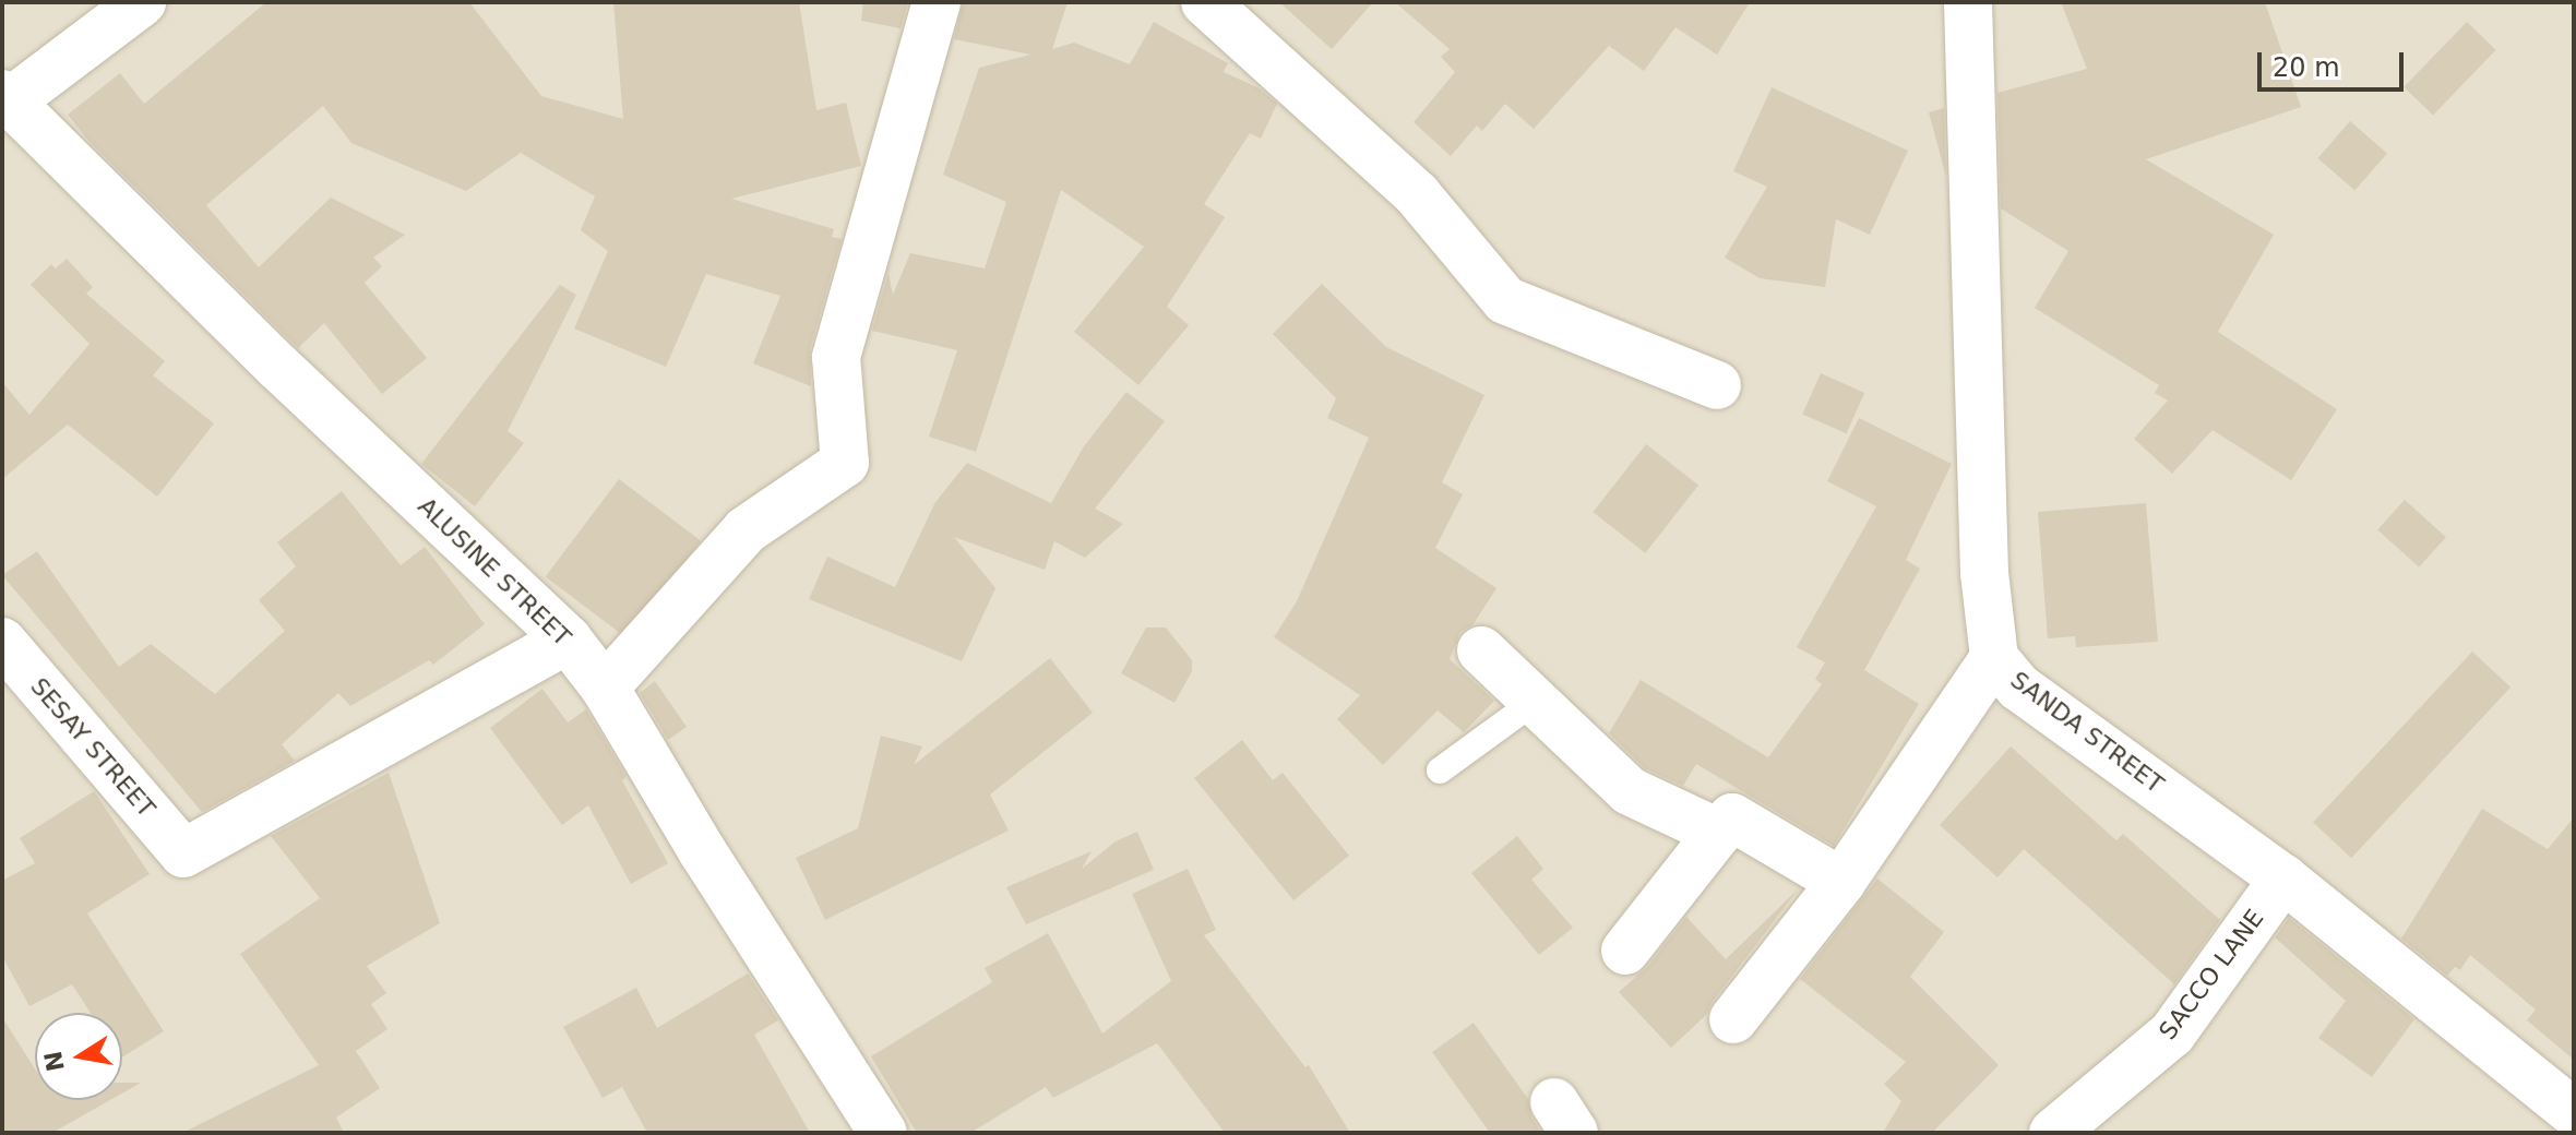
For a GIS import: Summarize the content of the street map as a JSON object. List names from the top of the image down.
{
  "streets": {
    "street": [
      "ALUSINE STREET",
      "SANDA STREET",
      "SESAY STREET",
      "SACCO LANE"
    ]
  },
  "crossings": [
    ["ALUSINE STREET", "SESAY STREET"],
    ["SANDA STREET", "SACCO LANE"]
  ],
  "scale_bar": "20 m",
  "north": "left"
}
